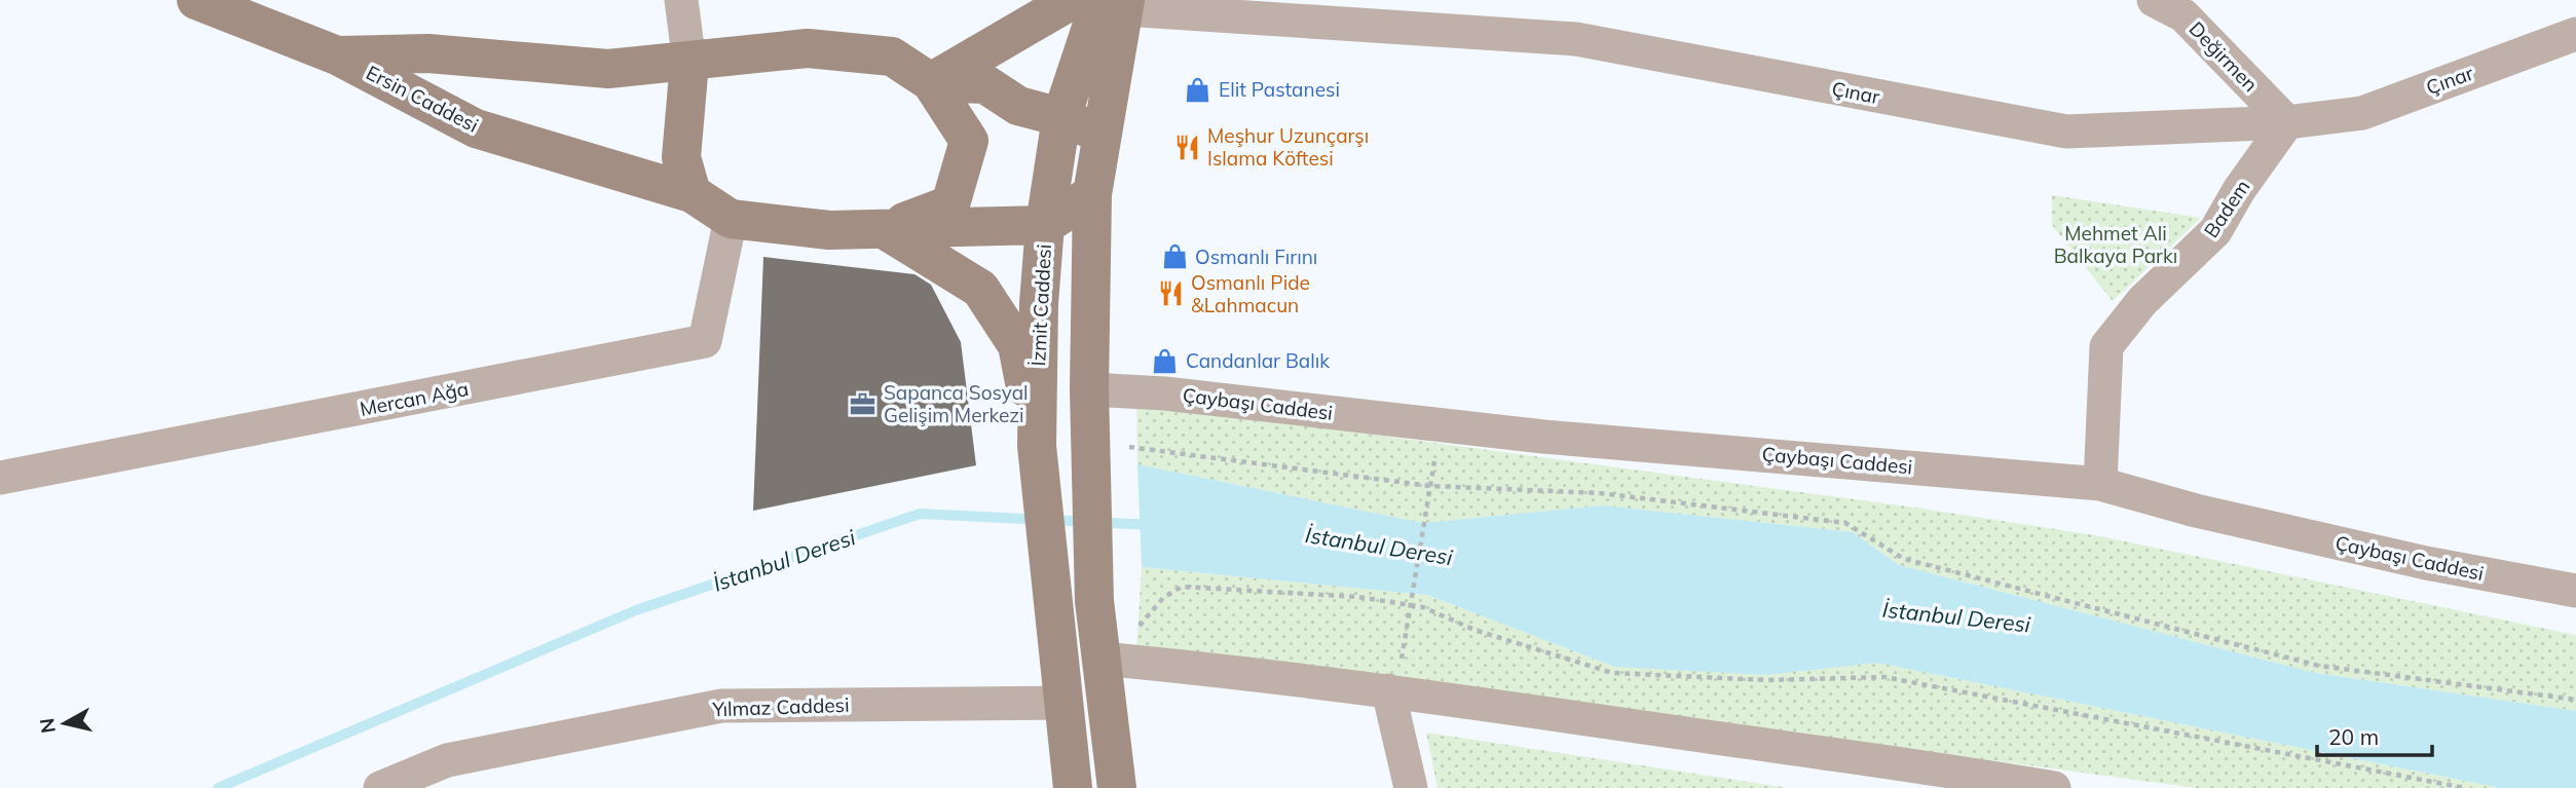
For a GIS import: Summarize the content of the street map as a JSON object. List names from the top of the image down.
{
  "streets": {
    "street": [
      "Değirmen",
      "Çınar",
      "Ersin Caddesi",
      "Badem",
      "İzmit Caddesi",
      "Mercan Ağa",
      "Çaybaşı Caddesi",
      "Yılmaz Caddesi"
    ]
  },
  "crossings": [
    ["Değirmen", "Çınar"],
    ["Değirmen", "Badem"],
    ["Çınar", "Badem"],
    ["Çınar", "İzmit Caddesi"],
    ["Ersin Caddesi", "Mercan Ağa"],
    ["Badem", "Çaybaşı Caddesi"],
    ["İzmit Caddesi", "Yılmaz Caddesi"]
  ],
  "water": ["İstanbul Deresi"],
  "parks": ["Mehmet Ali Balkaya Parkı"],
  "places": {
    "shop": ["Elit Pastanesi", "Osmanlı Fırını", "Candanlar Balık"],
    "restaurant": ["Meşhur Uzunçarşı Islama Köftesi", "Osmanlı Pide &Lahmacun"],
    "office": ["Sapanca Sosyal Gelişim Merkezi"]
  },
  "scale_bar": "20 m",
  "north": "left"
}
